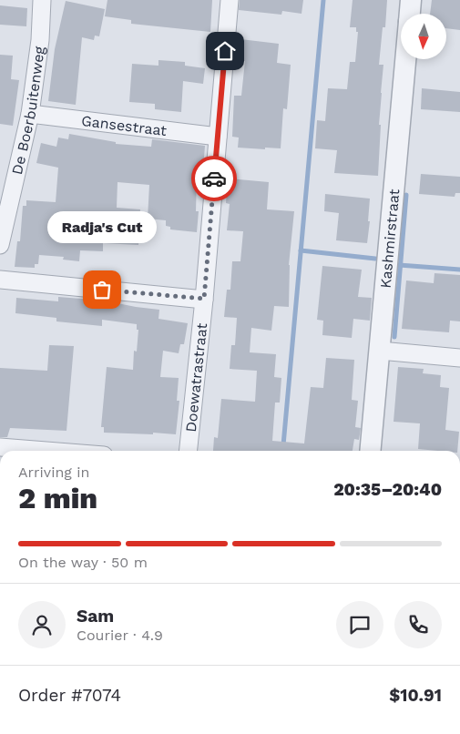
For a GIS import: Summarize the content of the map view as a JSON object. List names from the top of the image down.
{
  "streets": {
    "street": [
      "De Boerbuitenweg",
      "Gansestraat",
      "Kashmirstraat",
      "Doewatrastraat"
    ]
  },
  "crossings": [
    ["De Boerbuitenweg", "Gansestraat"],
    ["Gansestraat", "Doewatrastraat"]
  ],
  "places": ["Radja's Cut"],
  "north": "bottom",
  "page": {
    "bubble": "Radja's Cut",
    "heading": ["2 min", "Arriving in", "20:35–20:40"],
    "panel": [
      "Sam",
      "Courier · 4.9",
      "Order #7074",
      "$10.91"
    ],
    "bar": "On the way · 50 m"
  }
}
